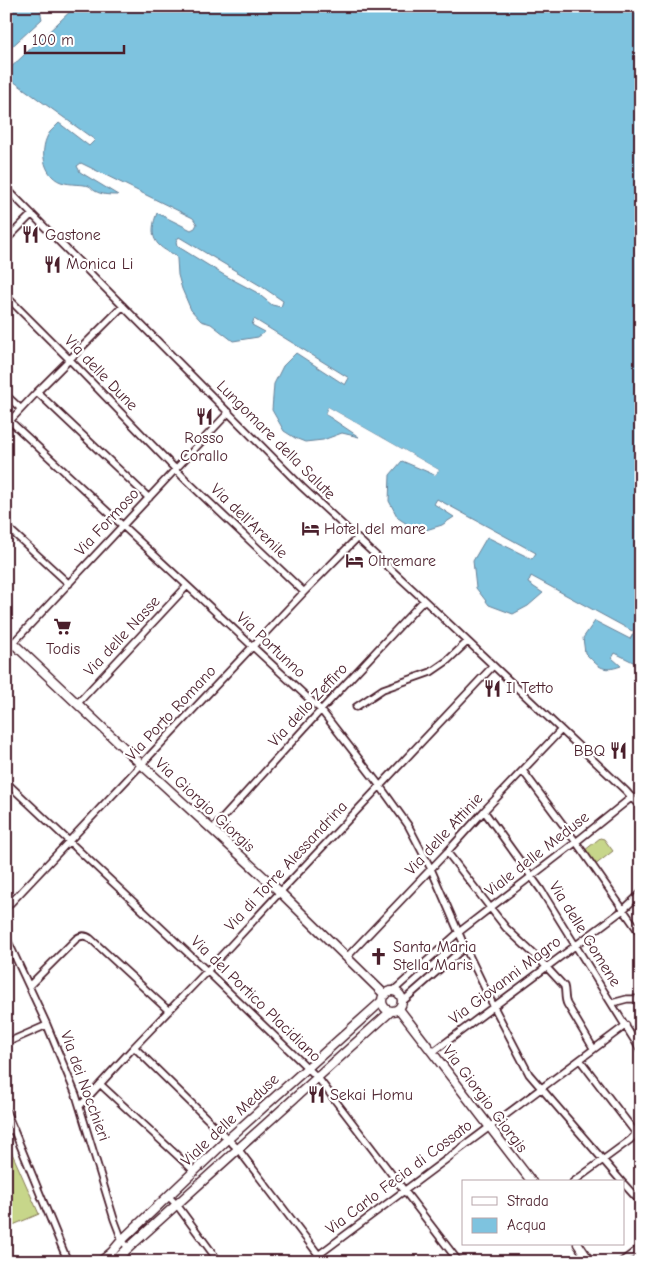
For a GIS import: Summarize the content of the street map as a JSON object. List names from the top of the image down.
{
  "streets": {
    "street": [
      "Via delle Dune",
      "Lungomare della Salute",
      "Via dell'Arenile",
      "Via Formoso",
      "Via delle Nasse",
      "Via Portunno",
      "Via dello Zeffiro",
      "Via Porto Romano",
      "Via Giorgio Giorgis",
      "Via delle Attinie",
      "Viale delle Meduse",
      "Via di Torre Alessandrina",
      "Via delle Gomene",
      "Via Giovanni Magro",
      "Via del Portico Placidiano",
      "Via dei Nocchieri",
      "Via Carlo Fecia di Cossato"
    ]
  },
  "crossings": [
    ["Via delle Dune", "Via dell'Arenile"],
    ["Via delle Dune", "Via Formoso"],
    ["Lungomare della Salute", "Via Formoso"],
    ["Lungomare della Salute", "Via dello Zeffiro"],
    ["Lungomare della Salute", "Via Porto Romano"],
    ["Lungomare della Salute", "Via delle Attinie"],
    ["Lungomare della Salute", "Viale delle Meduse"],
    ["Lungomare della Salute", "Via di Torre Alessandrina"],
    ["Via dell'Arenile", "Via Formoso"],
    ["Via dell'Arenile", "Via Porto Romano"],
    ["Via Formoso", "Via Portunno"],
    ["Via Formoso", "Via Giorgio Giorgis"],
    ["Via delle Nasse", "Via Portunno"],
    ["Via delle Nasse", "Via Giorgio Giorgis"],
    ["Via Portunno", "Via dello Zeffiro"],
    ["Via Portunno", "Via Porto Romano"],
    ["Via Portunno", "Via delle Attinie"],
    ["Via Portunno", "Viale delle Meduse"],
    ["Via Portunno", "Via di Torre Alessandrina"],
    ["Via Portunno", "Via Giovanni Magro"],
    ["Via Portunno", "Via Carlo Fecia di Cossato"],
    ["Via dello Zeffiro", "Via Giorgio Giorgis"],
    ["Via Porto Romano", "Via Giorgio Giorgis"],
    ["Via Porto Romano", "Via del Portico Placidiano"],
    ["Via Giorgio Giorgis", "Via delle Attinie"],
    ["Via Giorgio Giorgis", "Viale delle Meduse"],
    ["Via Giorgio Giorgis", "Via di Torre Alessandrina"],
    ["Via Giorgio Giorgis", "Via Giovanni Magro"],
    ["Via Giorgio Giorgis", "Via Carlo Fecia di Cossato"],
    ["Via delle Attinie", "Via delle Gomene"],
    ["Viale delle Meduse", "Via delle Gomene"],
    ["Viale delle Meduse", "Via del Portico Placidiano"],
    ["Viale delle Meduse", "Via dei Nocchieri"],
    ["Via di Torre Alessandrina", "Via del Portico Placidiano"],
    ["Via di Torre Alessandrina", "Via dei Nocchieri"],
    ["Via delle Gomene", "Via Giovanni Magro"],
    ["Via delle Gomene", "Via Carlo Fecia di Cossato"],
    ["Via del Portico Placidiano", "Via Carlo Fecia di Cossato"]
  ],
  "places": {
    "restaurant": [
      "Gastone",
      "Monica Li",
      "Rosso Corallo",
      "Il Tetto",
      "BBQ",
      "Sekai Homu"
    ],
    "hotel": ["Hotel del mare", "Oltremare"],
    "supermarket": ["Todis"],
    "church": ["Santa Maria Stella Maris"]
  },
  "legend": ["Strada", "Acqua"],
  "scale_bar": "100 m"
}
